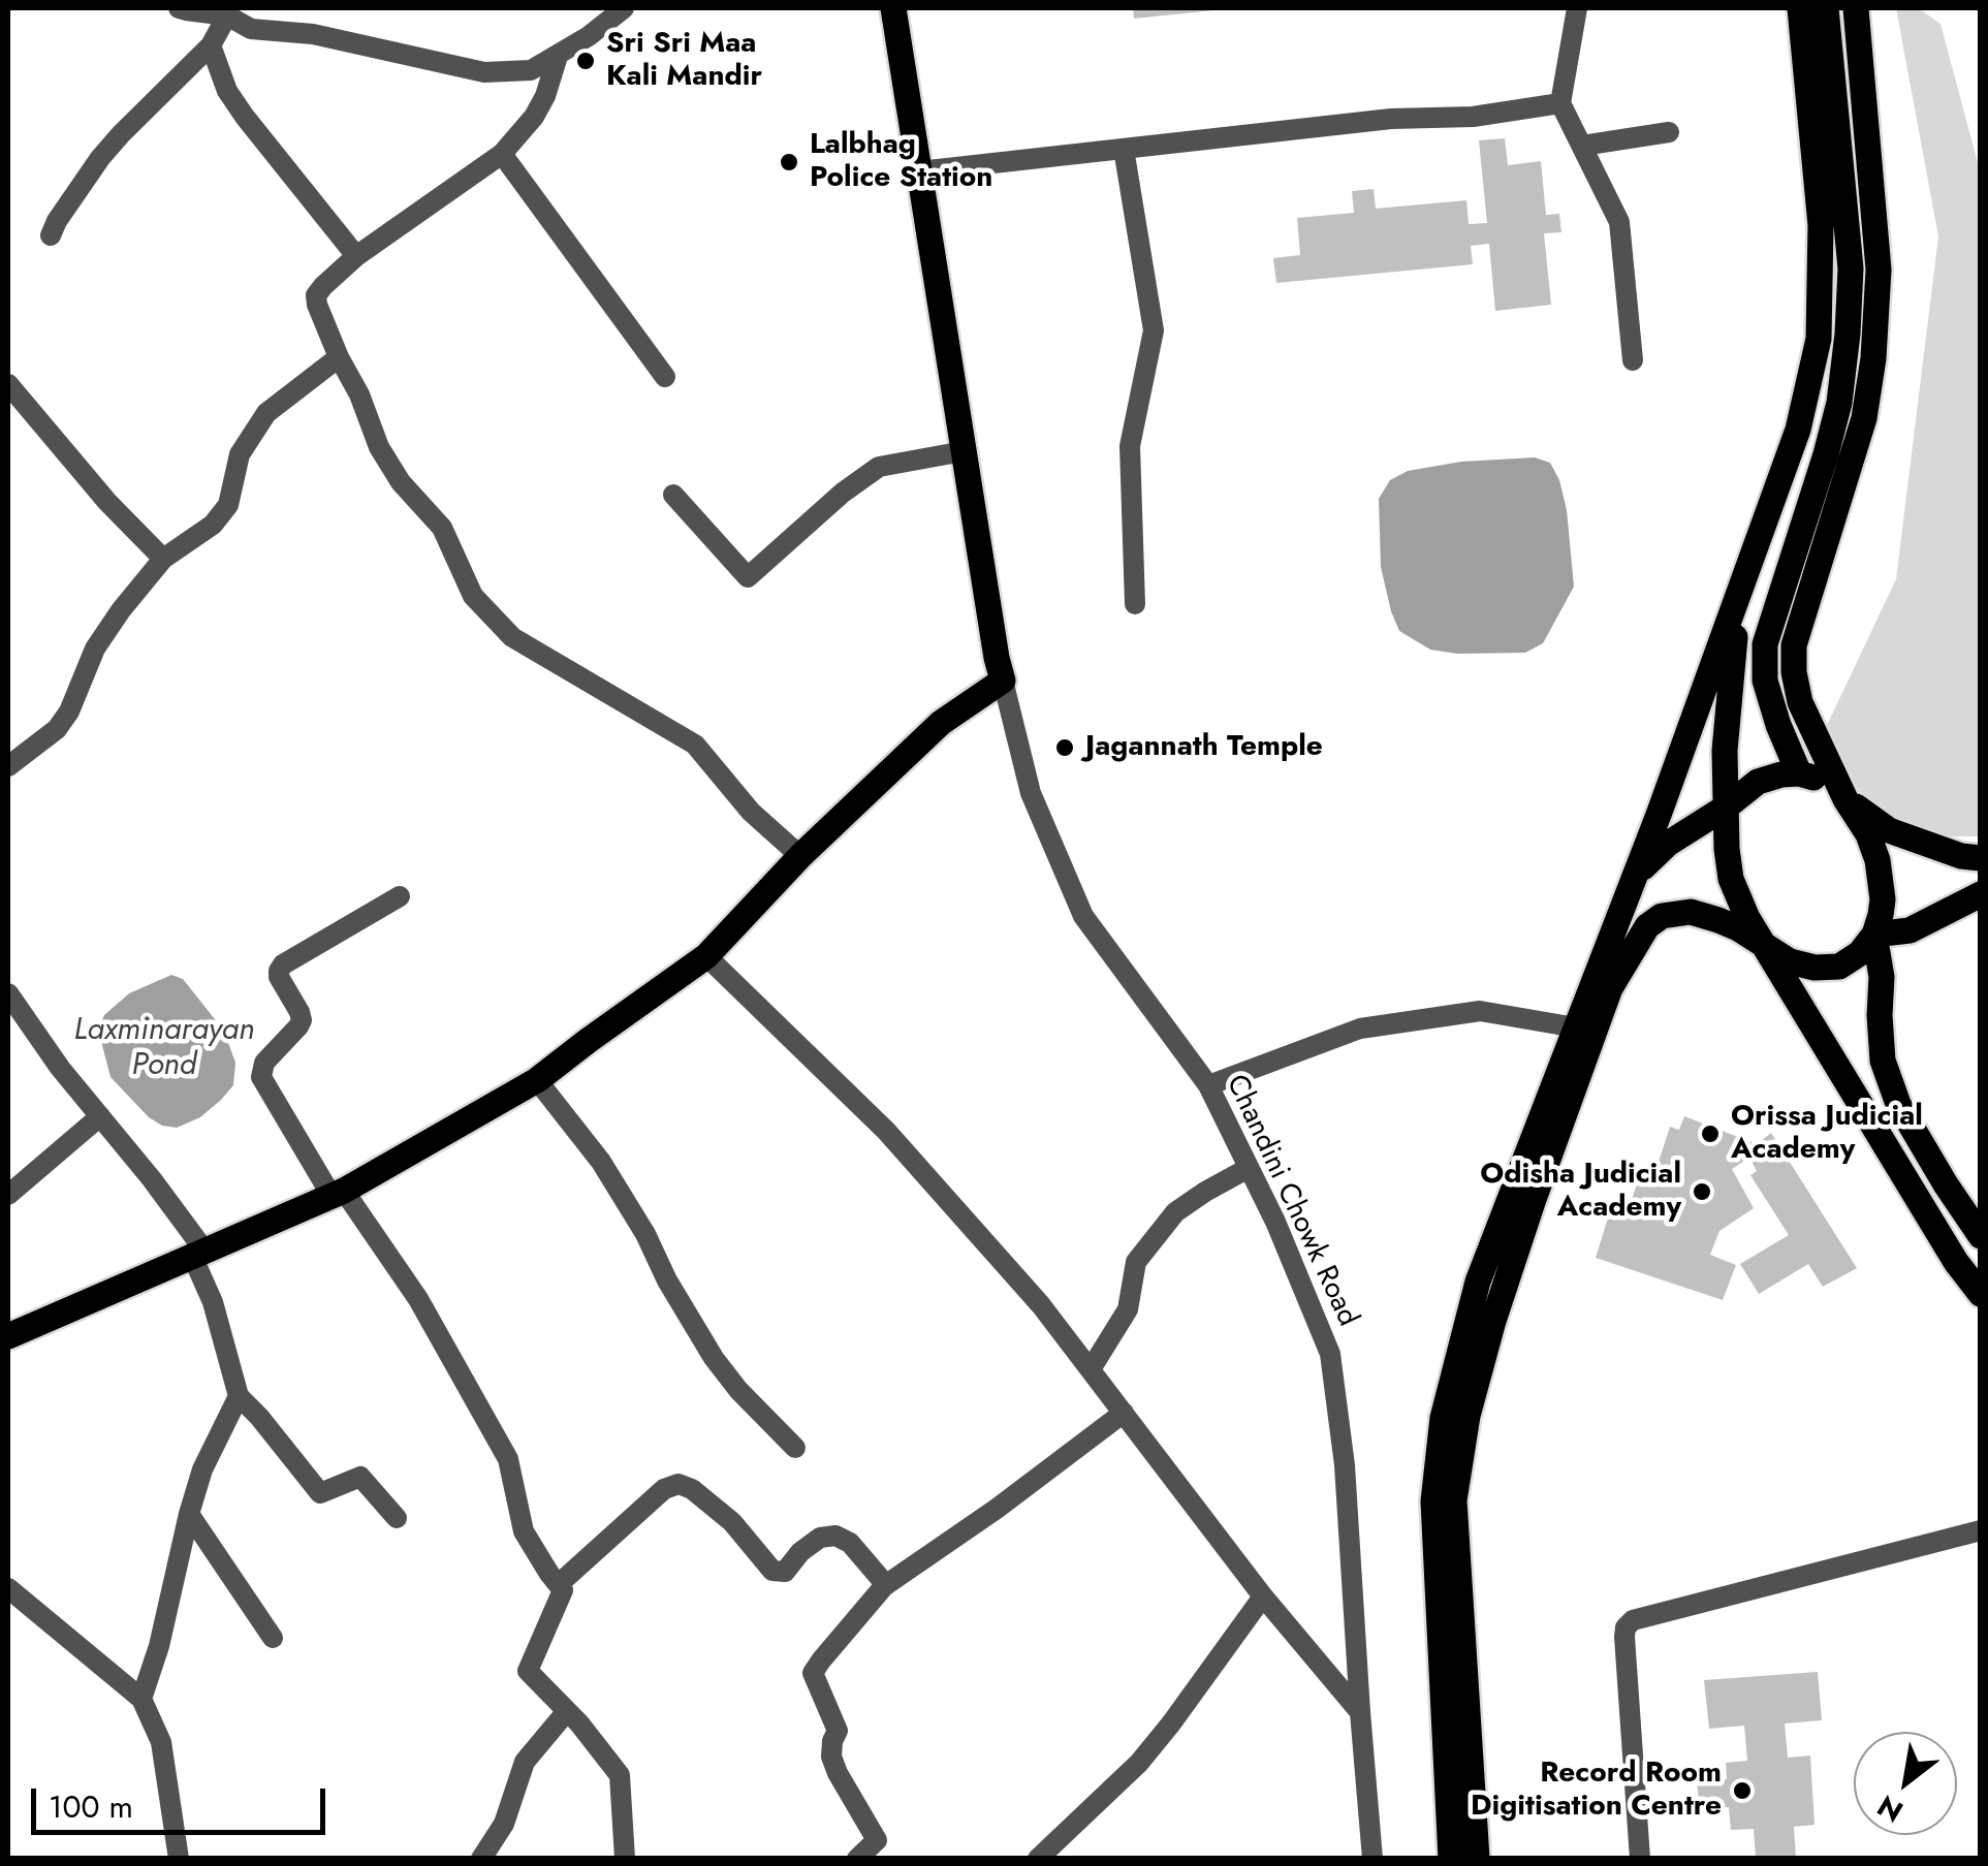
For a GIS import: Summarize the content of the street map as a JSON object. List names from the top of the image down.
{
  "streets": {
    "street": ["Chandini Chowk Road"]
  },
  "water": ["Laxminarayan Pond"],
  "places": [
    "Sri Sri Maa Kali Mandir",
    "Lalbhag Police Station",
    "Jagannath Temple",
    "Orissa Judicial Academy",
    "Odisha Judicial Academy",
    "Record Room Digitisation Centre"
  ],
  "scale_bar": "100 m",
  "north": "bottom left"
}
